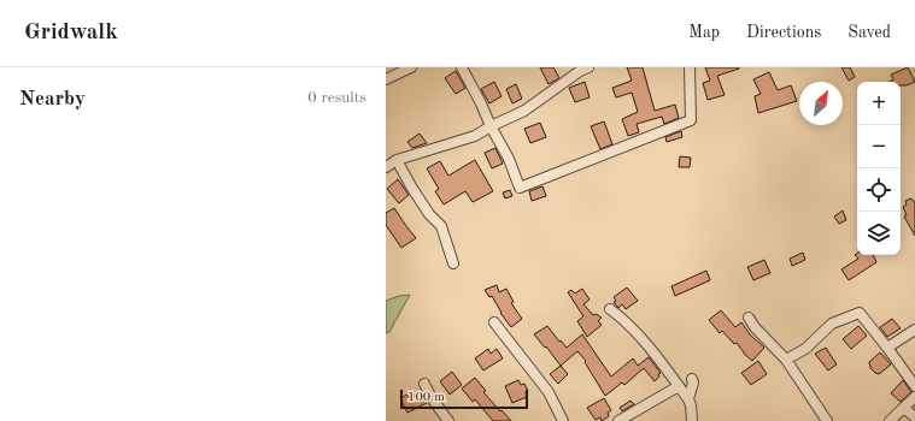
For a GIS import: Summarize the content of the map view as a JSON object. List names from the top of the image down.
{
  "scale_bar": "100 m",
  "north": "top right",
  "page": {
    "header": "Gridwalk",
    "nav": ["Map", "Directions", "Saved"],
    "heading": ["Nearby", "0 results"],
    "map_buttons": ["+", "−"],
    "scale": "100 m"
  }
}
